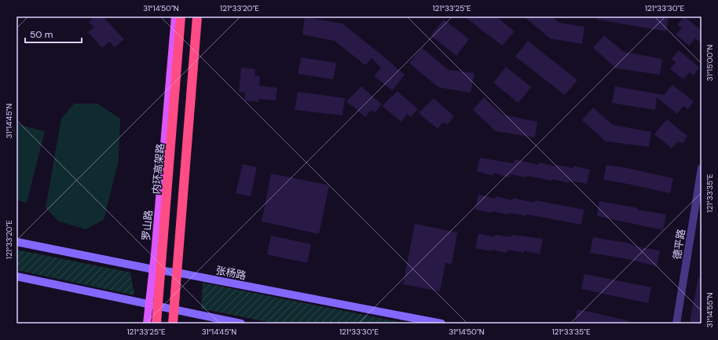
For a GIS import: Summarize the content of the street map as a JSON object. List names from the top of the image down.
{
  "streets": {
    "highway": ["内环高架路"],
    "main road": ["罗山路", "张杨路"],
    "street": ["德平路"]
  },
  "crossings": [
    ["罗山路", "张杨路"]
  ],
  "scale_bar": "50 m",
  "coordinates": [
    "31°14'50\"N",
    "121°33'20\"E",
    "121°33'25\"E",
    "121°33'30\"E",
    "31°15'00\"N",
    "31°14'45\"N",
    "121°33'35\"E",
    "31°14'55\"N"
  ]
}
